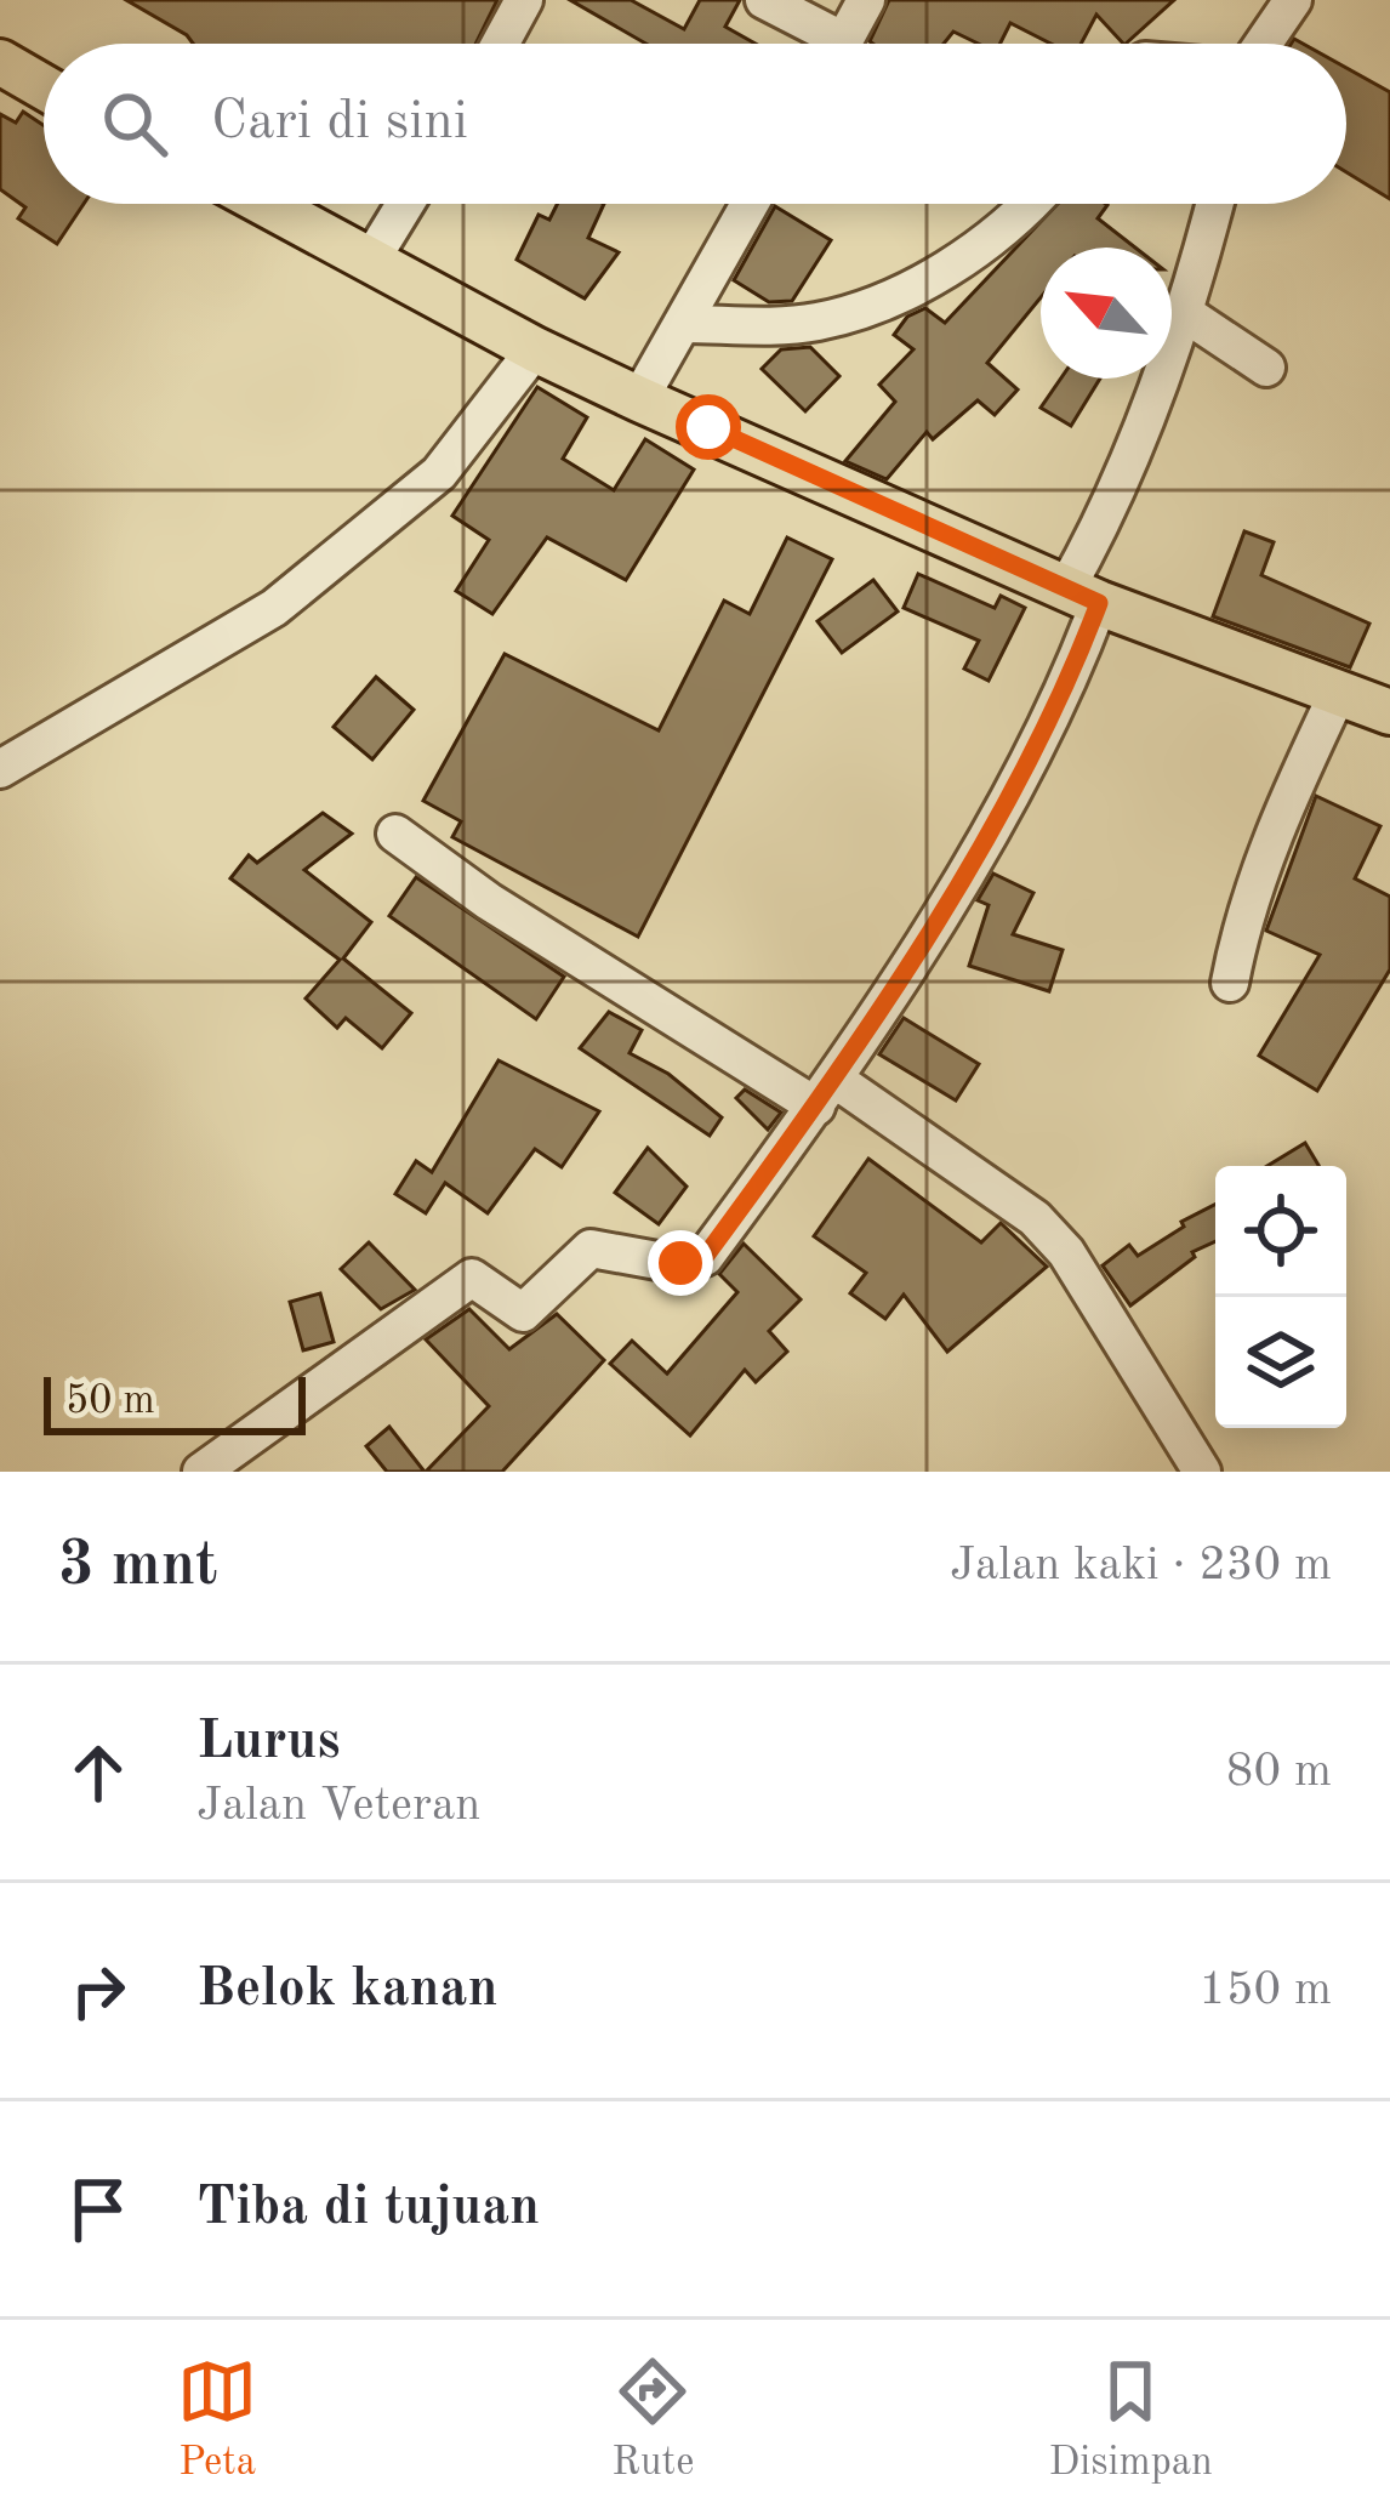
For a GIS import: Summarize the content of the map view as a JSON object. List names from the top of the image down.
{
  "scale_bar": "50 m",
  "north": "top left",
  "page": {
    "search": "Cari di sini",
    "scale": "50 m",
    "heading": ["3 mnt", "Jalan kaki · 230 m"],
    "list": [
      ["Lurus", "Jalan Veteran", "80 m"],
      ["Belok kanan", "150 m"],
      "Tiba di tujuan"
    ],
    "nav": ["Peta", "Rute", "Disimpan"]
  }
}
